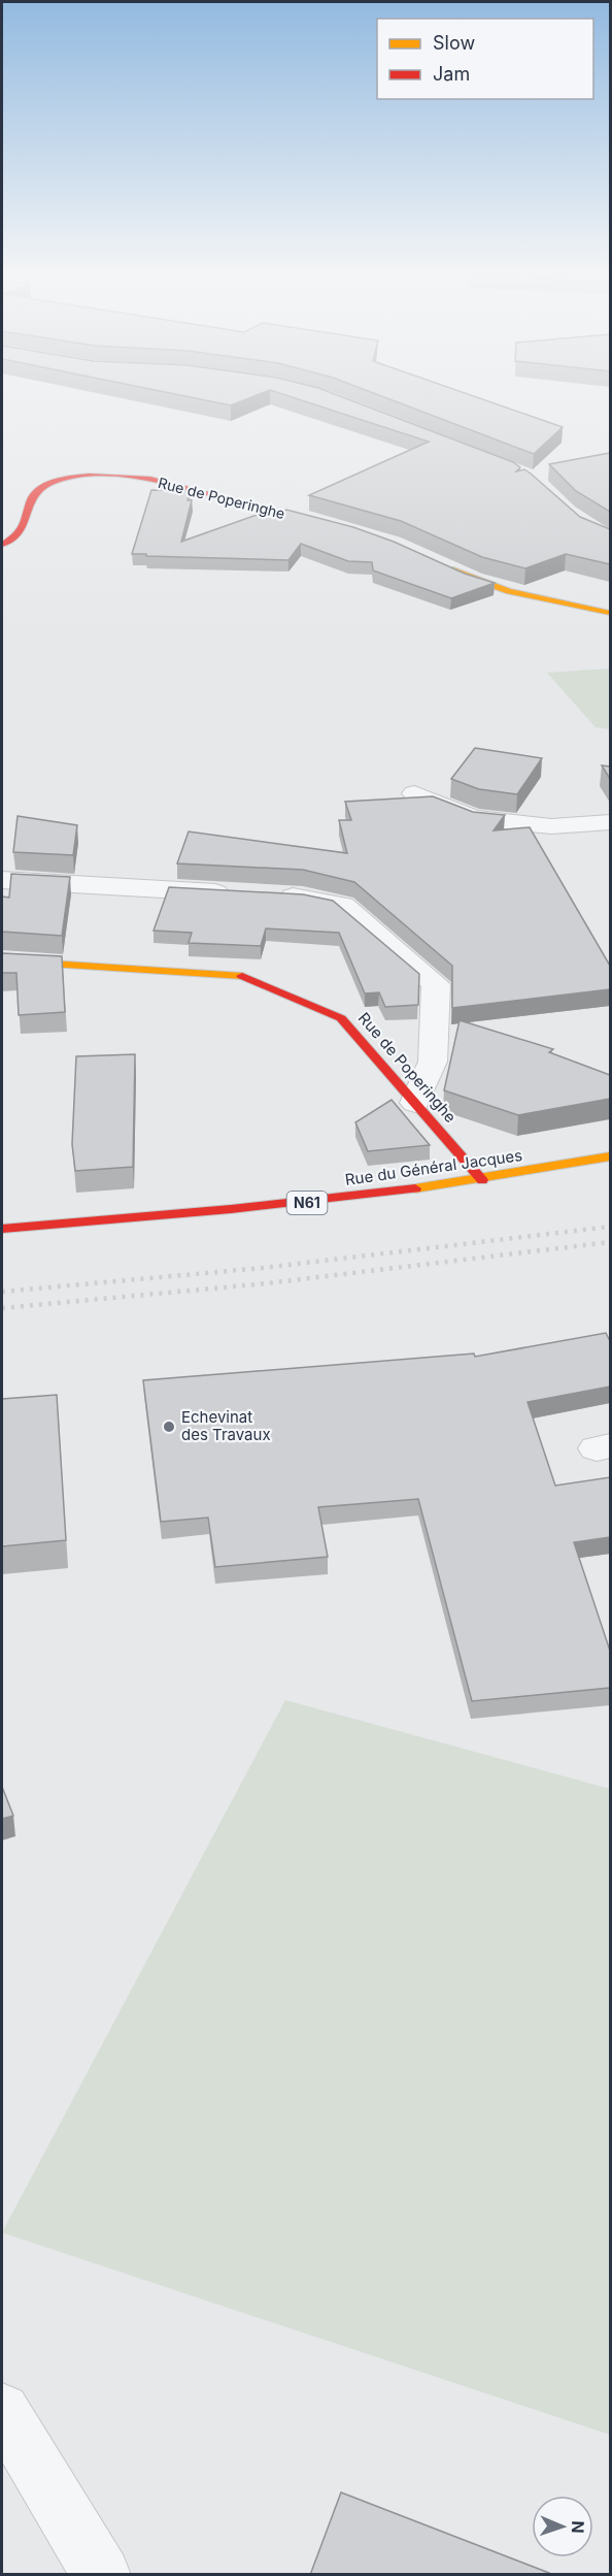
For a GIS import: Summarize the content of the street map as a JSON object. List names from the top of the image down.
{
  "streets": {
    "street": ["Rue de Poperinghe", "Rue du Général Jacques", "N61"]
  },
  "crossings": [
    ["Rue de Poperinghe", "Rue du Général Jacques"]
  ],
  "places": ["Echevinat des Travaux"],
  "legend": ["Slow", "Jam"],
  "north": "right"
}
